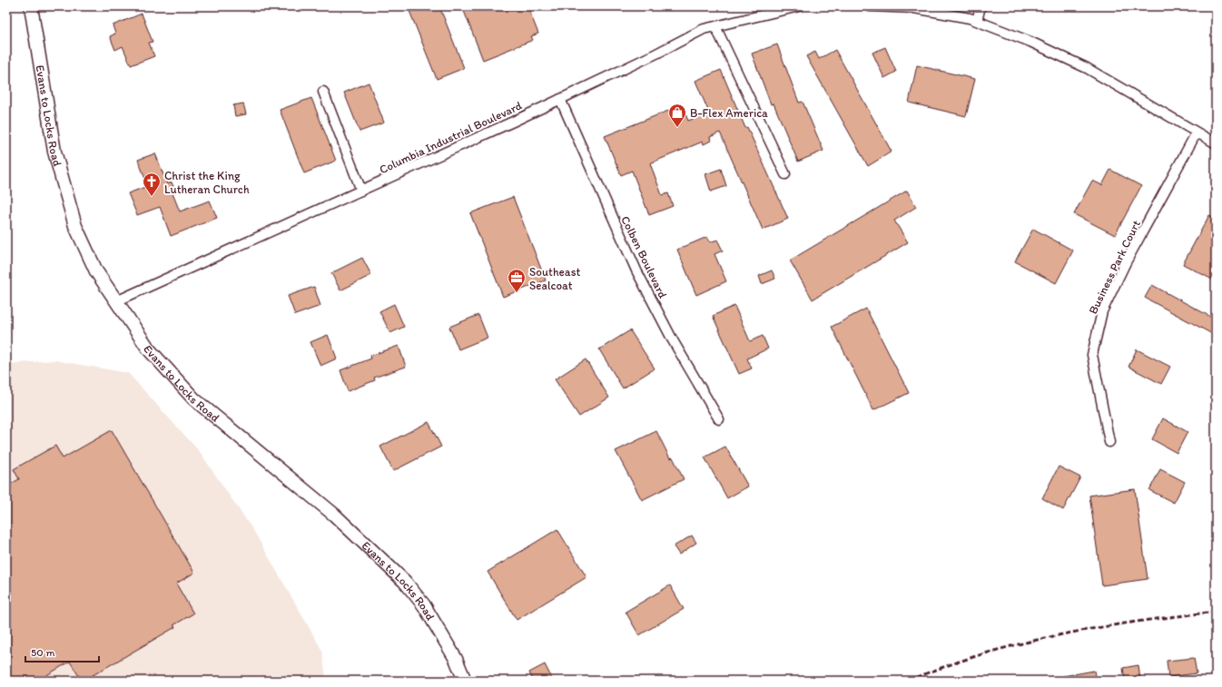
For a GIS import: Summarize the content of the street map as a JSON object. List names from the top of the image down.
{
  "streets": {
    "street": [
      "Evans to Locks Road",
      "Columbia Industrial Boulevard",
      "Colben Boulevard",
      "Business Park Court"
    ]
  },
  "crossings": [
    ["Evans to Locks Road", "Columbia Industrial Boulevard"],
    ["Columbia Industrial Boulevard", "Colben Boulevard"]
  ],
  "places": {
    "shop": ["B-Flex America"],
    "church": ["Christ the King Lutheran Church"],
    "office": ["Southeast Sealcoat"]
  },
  "scale_bar": "50 m"
}
